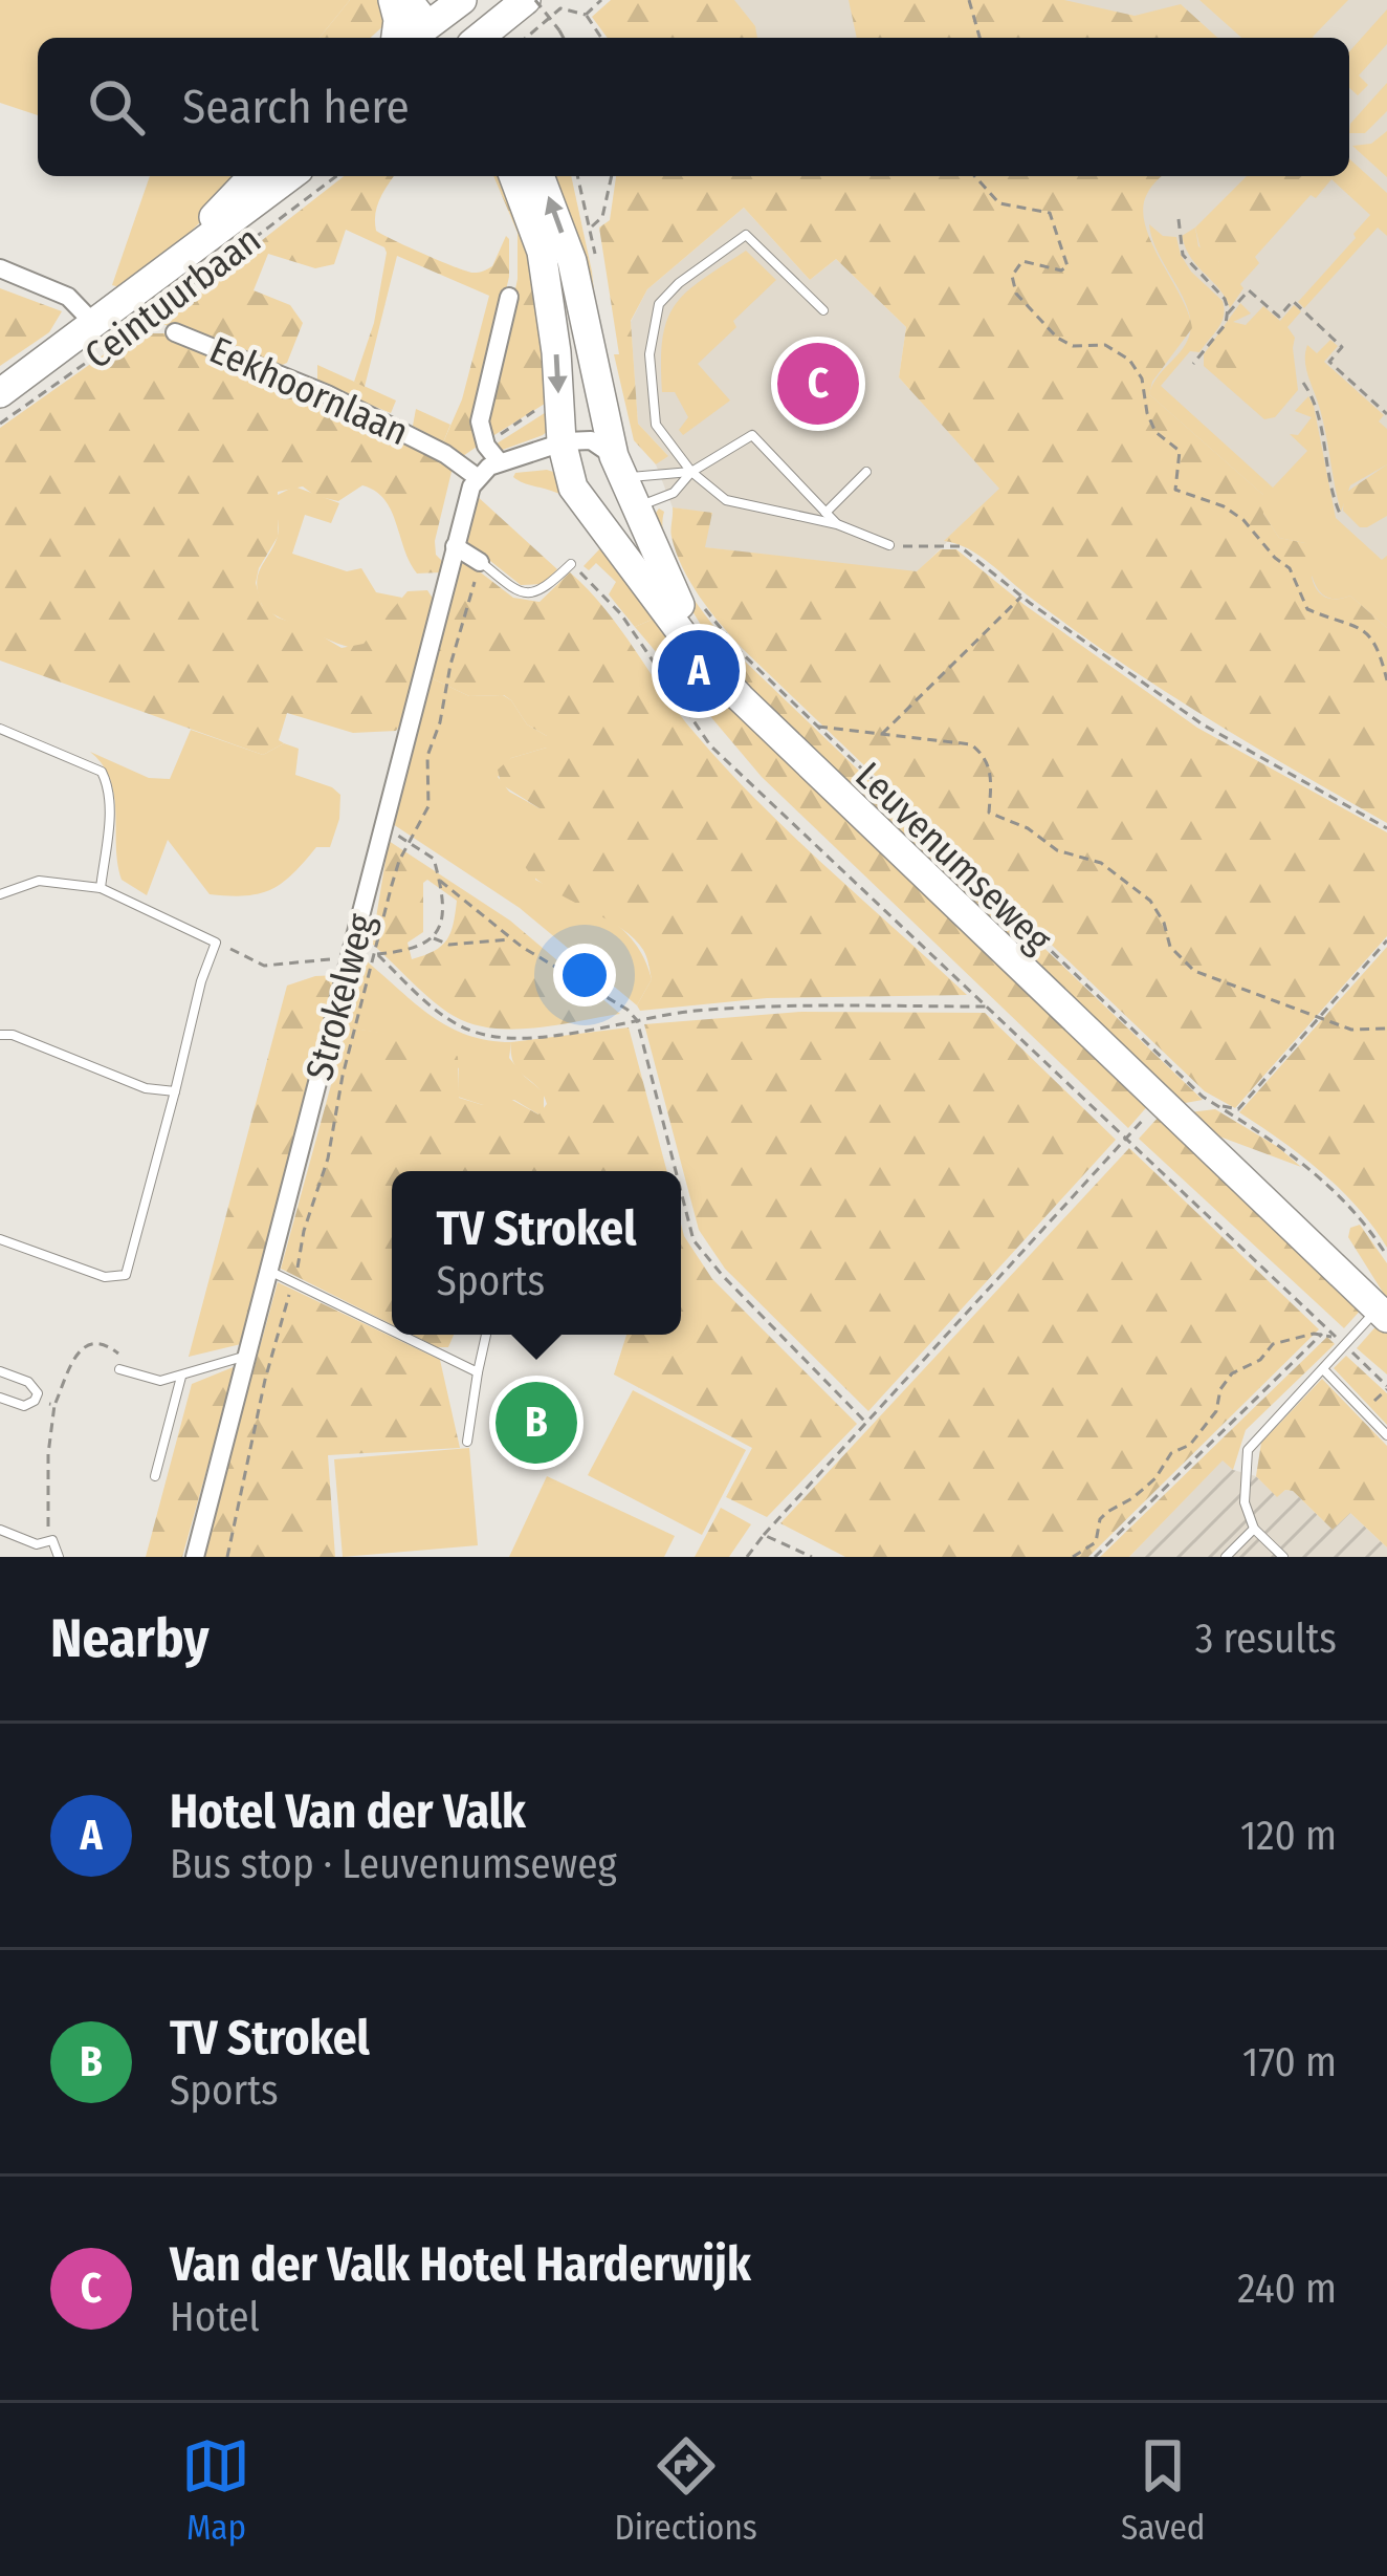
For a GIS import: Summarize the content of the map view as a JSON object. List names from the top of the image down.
{
  "streets": {
    "main road": ["Ceintuurbaan", "Leuvenumseweg"],
    "street": ["Eekhoornlaan", "Strokelweg"]
  },
  "crossings": [
    ["Ceintuurbaan", "Eekhoornlaan"],
    ["Eekhoornlaan", "Strokelweg"]
  ],
  "page": {
    "search": "Search here",
    "pins": ["C", "A", "B"],
    "popup": ["TV Strokel", "Sports"],
    "heading": ["Nearby", "3 results"],
    "list": [
      {
        "mark": "A",
        "name": "Hotel Van der Valk",
        "note": "Bus stop · Leuvenumseweg",
        "value": "120 m"
      },
      {
        "mark": "B",
        "name": "TV Strokel",
        "note": "Sports",
        "value": "170 m"
      },
      {
        "mark": "C",
        "name": "Van der Valk Hotel Harderwijk",
        "note": "Hotel",
        "value": "240 m"
      }
    ],
    "nav": ["Map", "Directions", "Saved"]
  }
}
